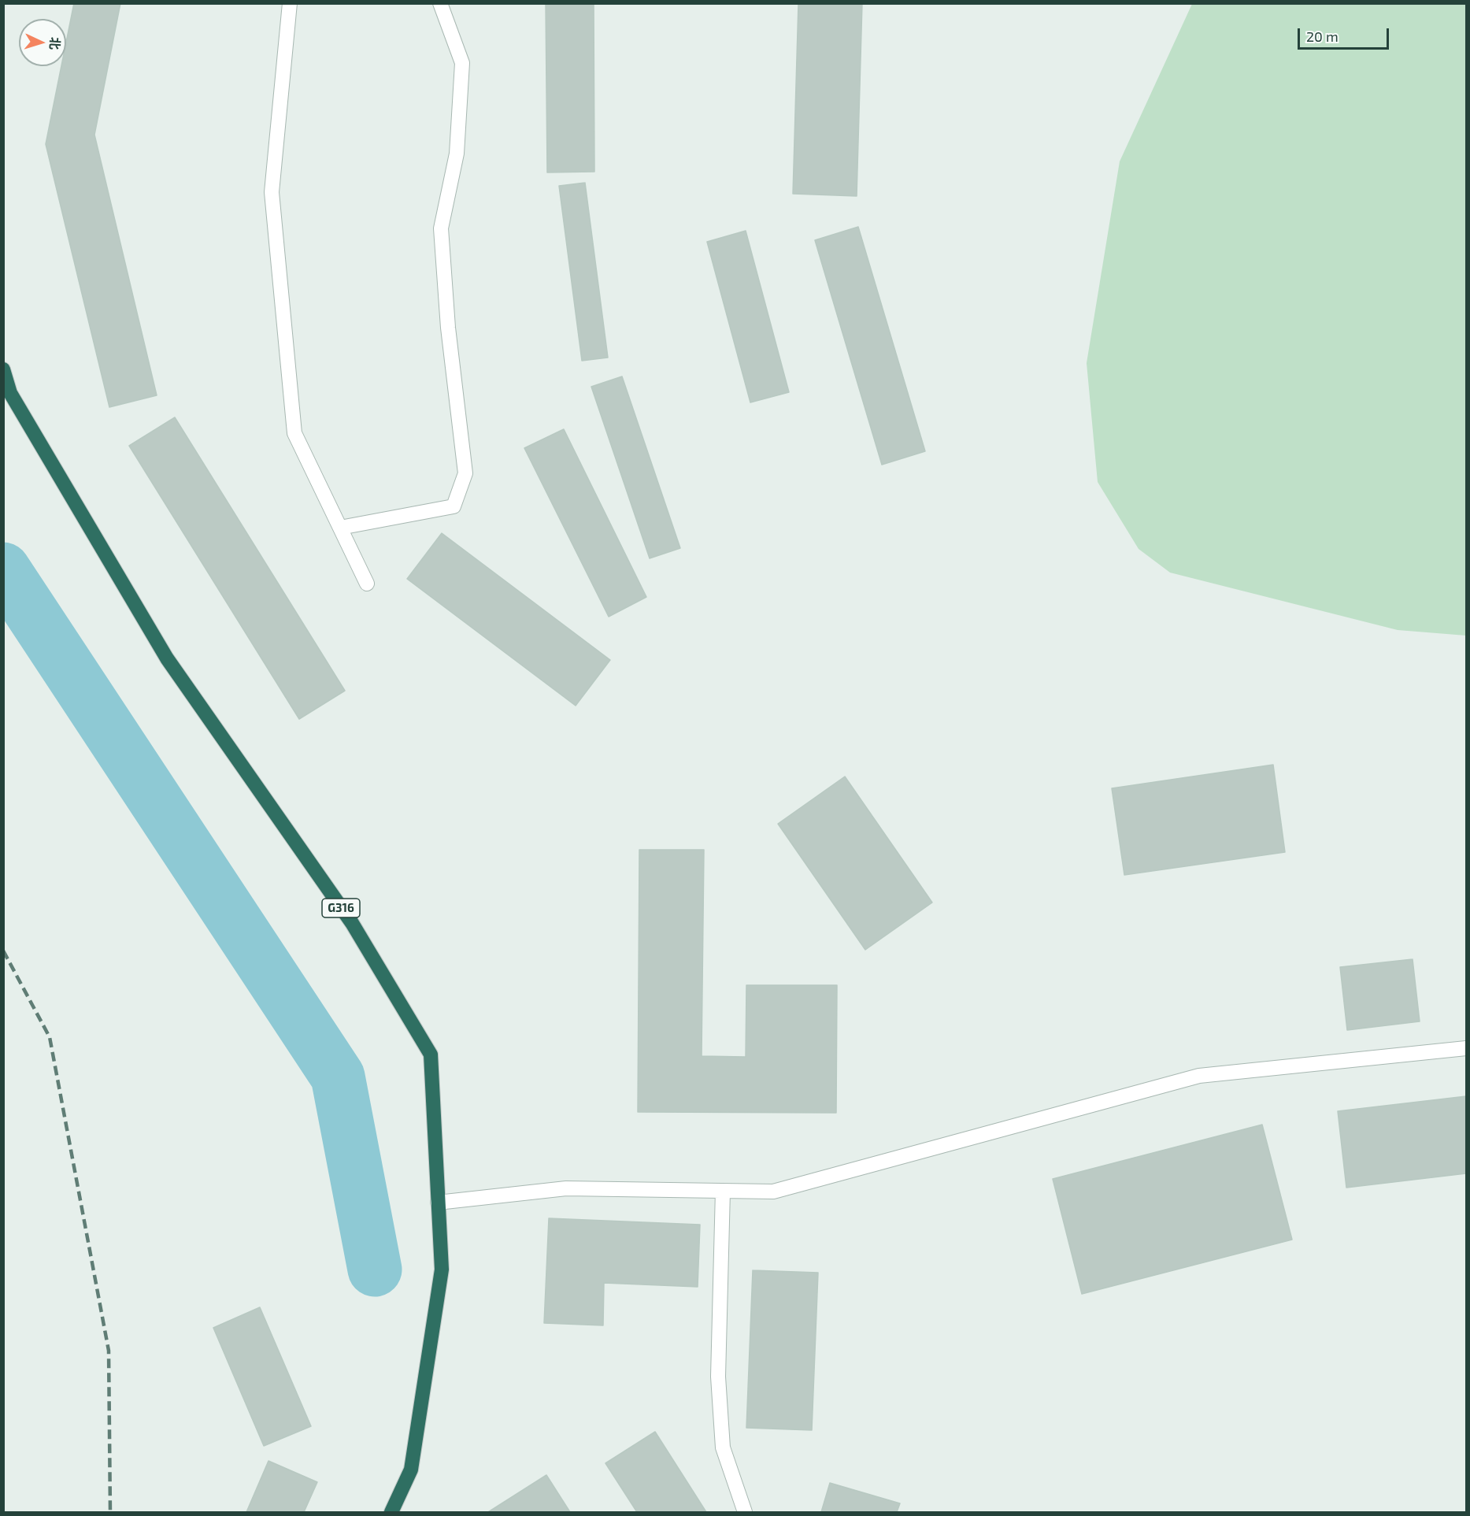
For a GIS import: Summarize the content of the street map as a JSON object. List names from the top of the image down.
{
  "streets": {
    "highway": ["G316"]
  },
  "scale_bar": "20 m",
  "north": "right"
}
